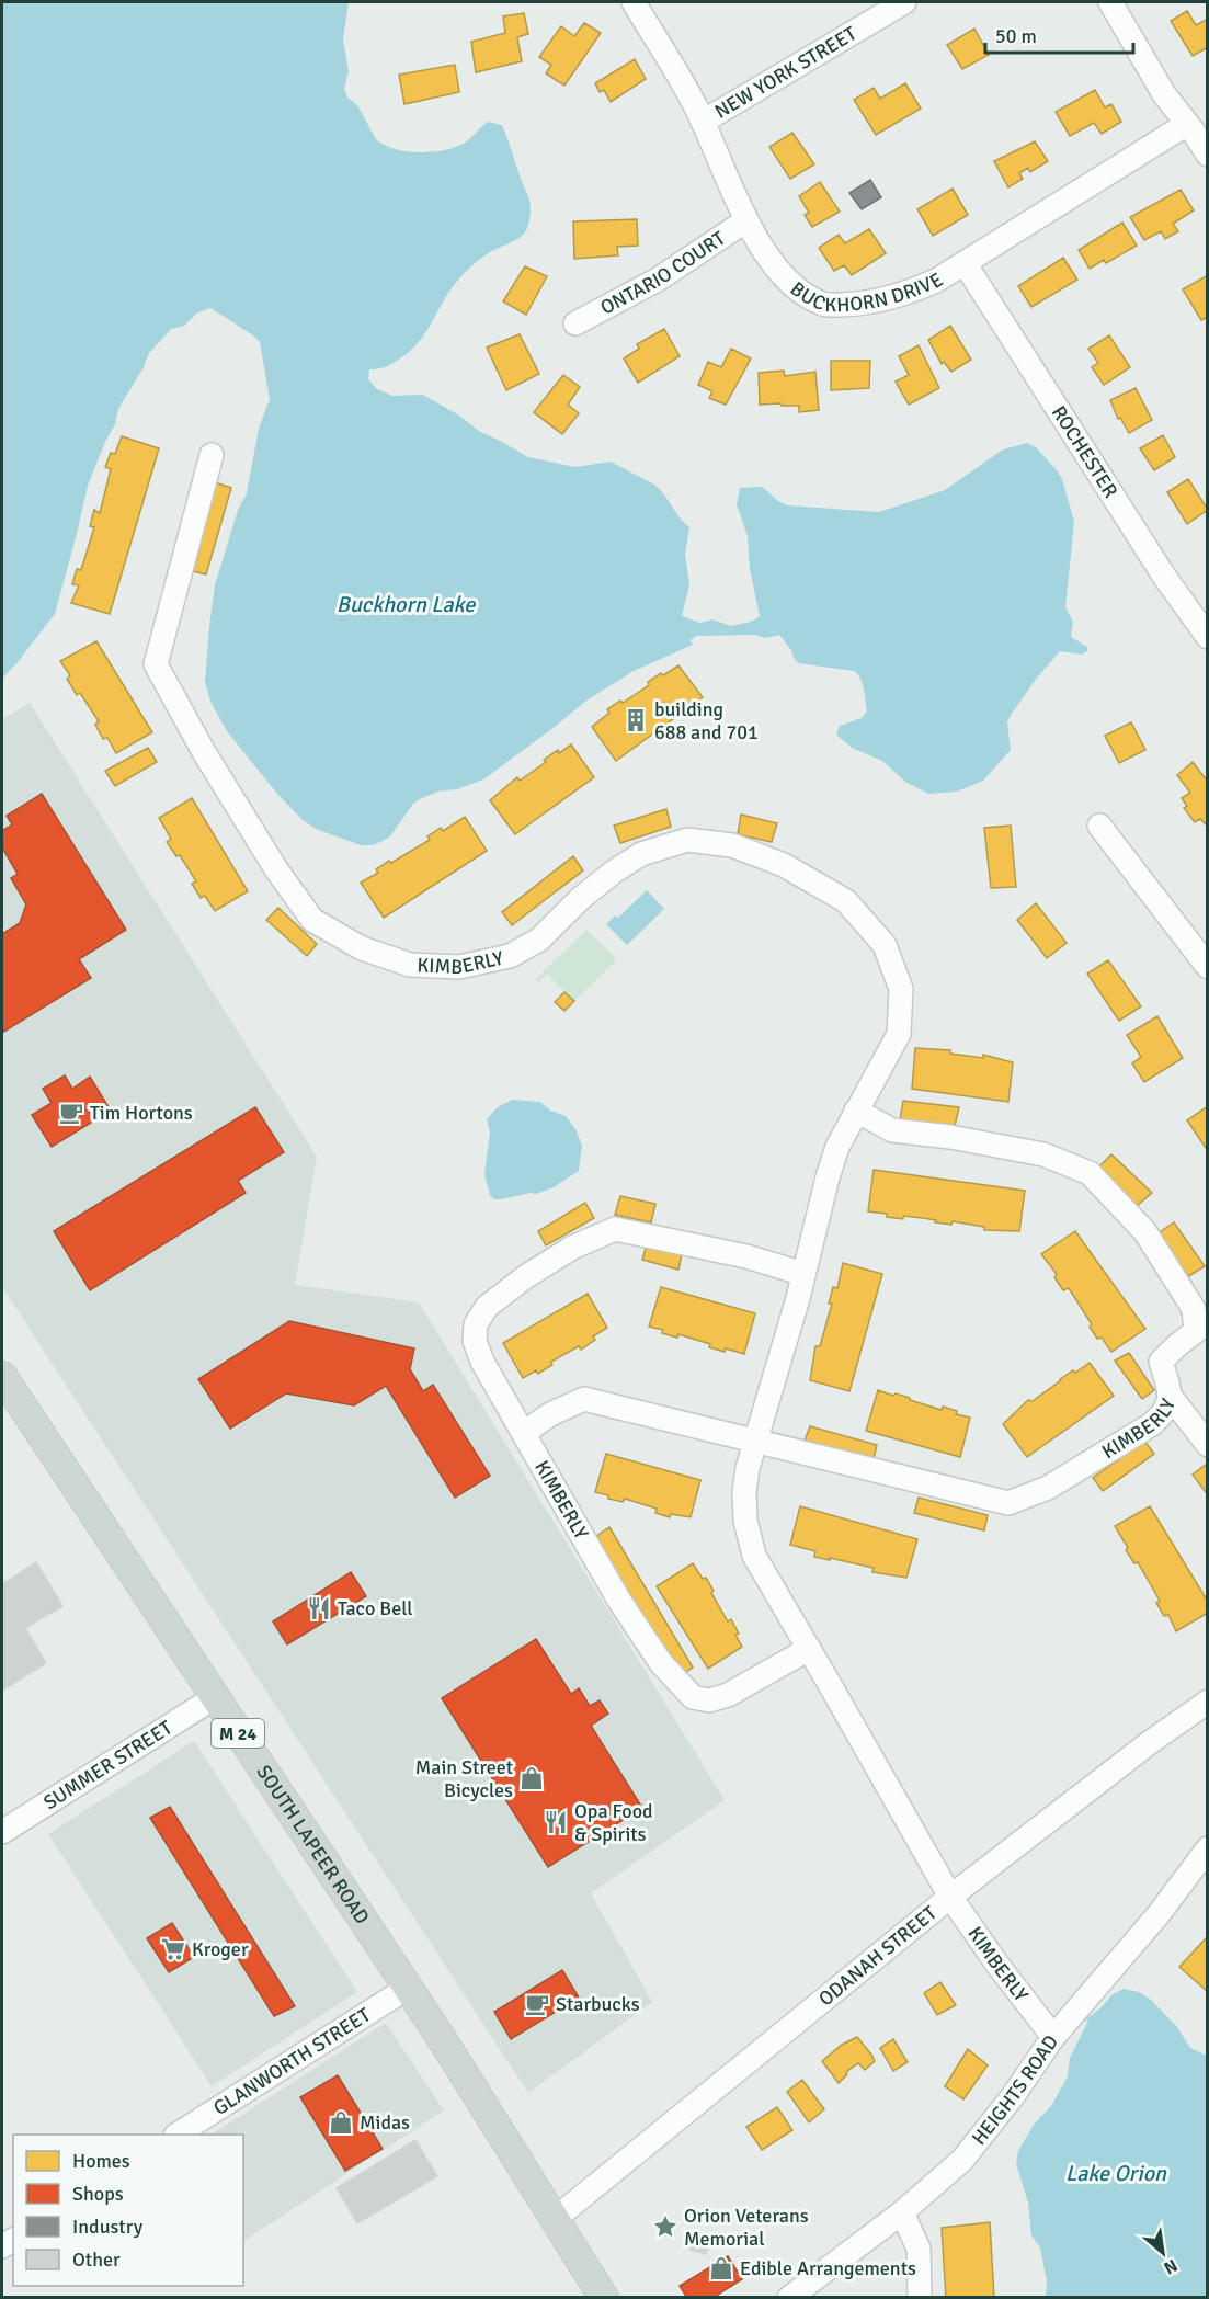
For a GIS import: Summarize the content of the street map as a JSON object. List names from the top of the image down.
{
  "streets": {
    "main road": ["M 24", "SOUTH LAPEER ROAD"],
    "street": [
      "NEW YORK STREET",
      "ONTARIO COURT",
      "BUCKHORN DRIVE",
      "ROCHESTER",
      "KIMBERLY",
      "SUMMER STREET",
      "ODANAH STREET",
      "GLANWORTH STREET",
      "HEIGHTS ROAD"
    ]
  },
  "crossings": [
    ["NEW YORK STREET", "BUCKHORN DRIVE"],
    ["ONTARIO COURT", "BUCKHORN DRIVE"],
    ["BUCKHORN DRIVE", "ROCHESTER"],
    ["KIMBERLY", "ODANAH STREET"],
    ["KIMBERLY", "HEIGHTS ROAD"],
    ["M 24", "SOUTH LAPEER ROAD"],
    ["M 24", "ODANAH STREET"],
    ["SUMMER STREET", "SOUTH LAPEER ROAD"],
    ["SOUTH LAPEER ROAD", "ODANAH STREET"],
    ["SOUTH LAPEER ROAD", "GLANWORTH STREET"]
  ],
  "water": ["Buckhorn Lake", "Lake Orion"],
  "places": {
    "building": ["building 688 and 701"],
    "cafe": ["Tim Hortons", "Starbucks"],
    "restaurant": ["Taco Bell", "Opa Food & Spirits"],
    "shop": ["Main Street Bicycles", "Midas", "Edible Arrangements"],
    "supermarket": ["Kroger"],
    "place": ["Orion Veterans Memorial"]
  },
  "legend": [
    "Homes",
    "Shops",
    "Industry",
    "Other"
  ],
  "scale_bar": "50 m",
  "north": "bottom right"
}
